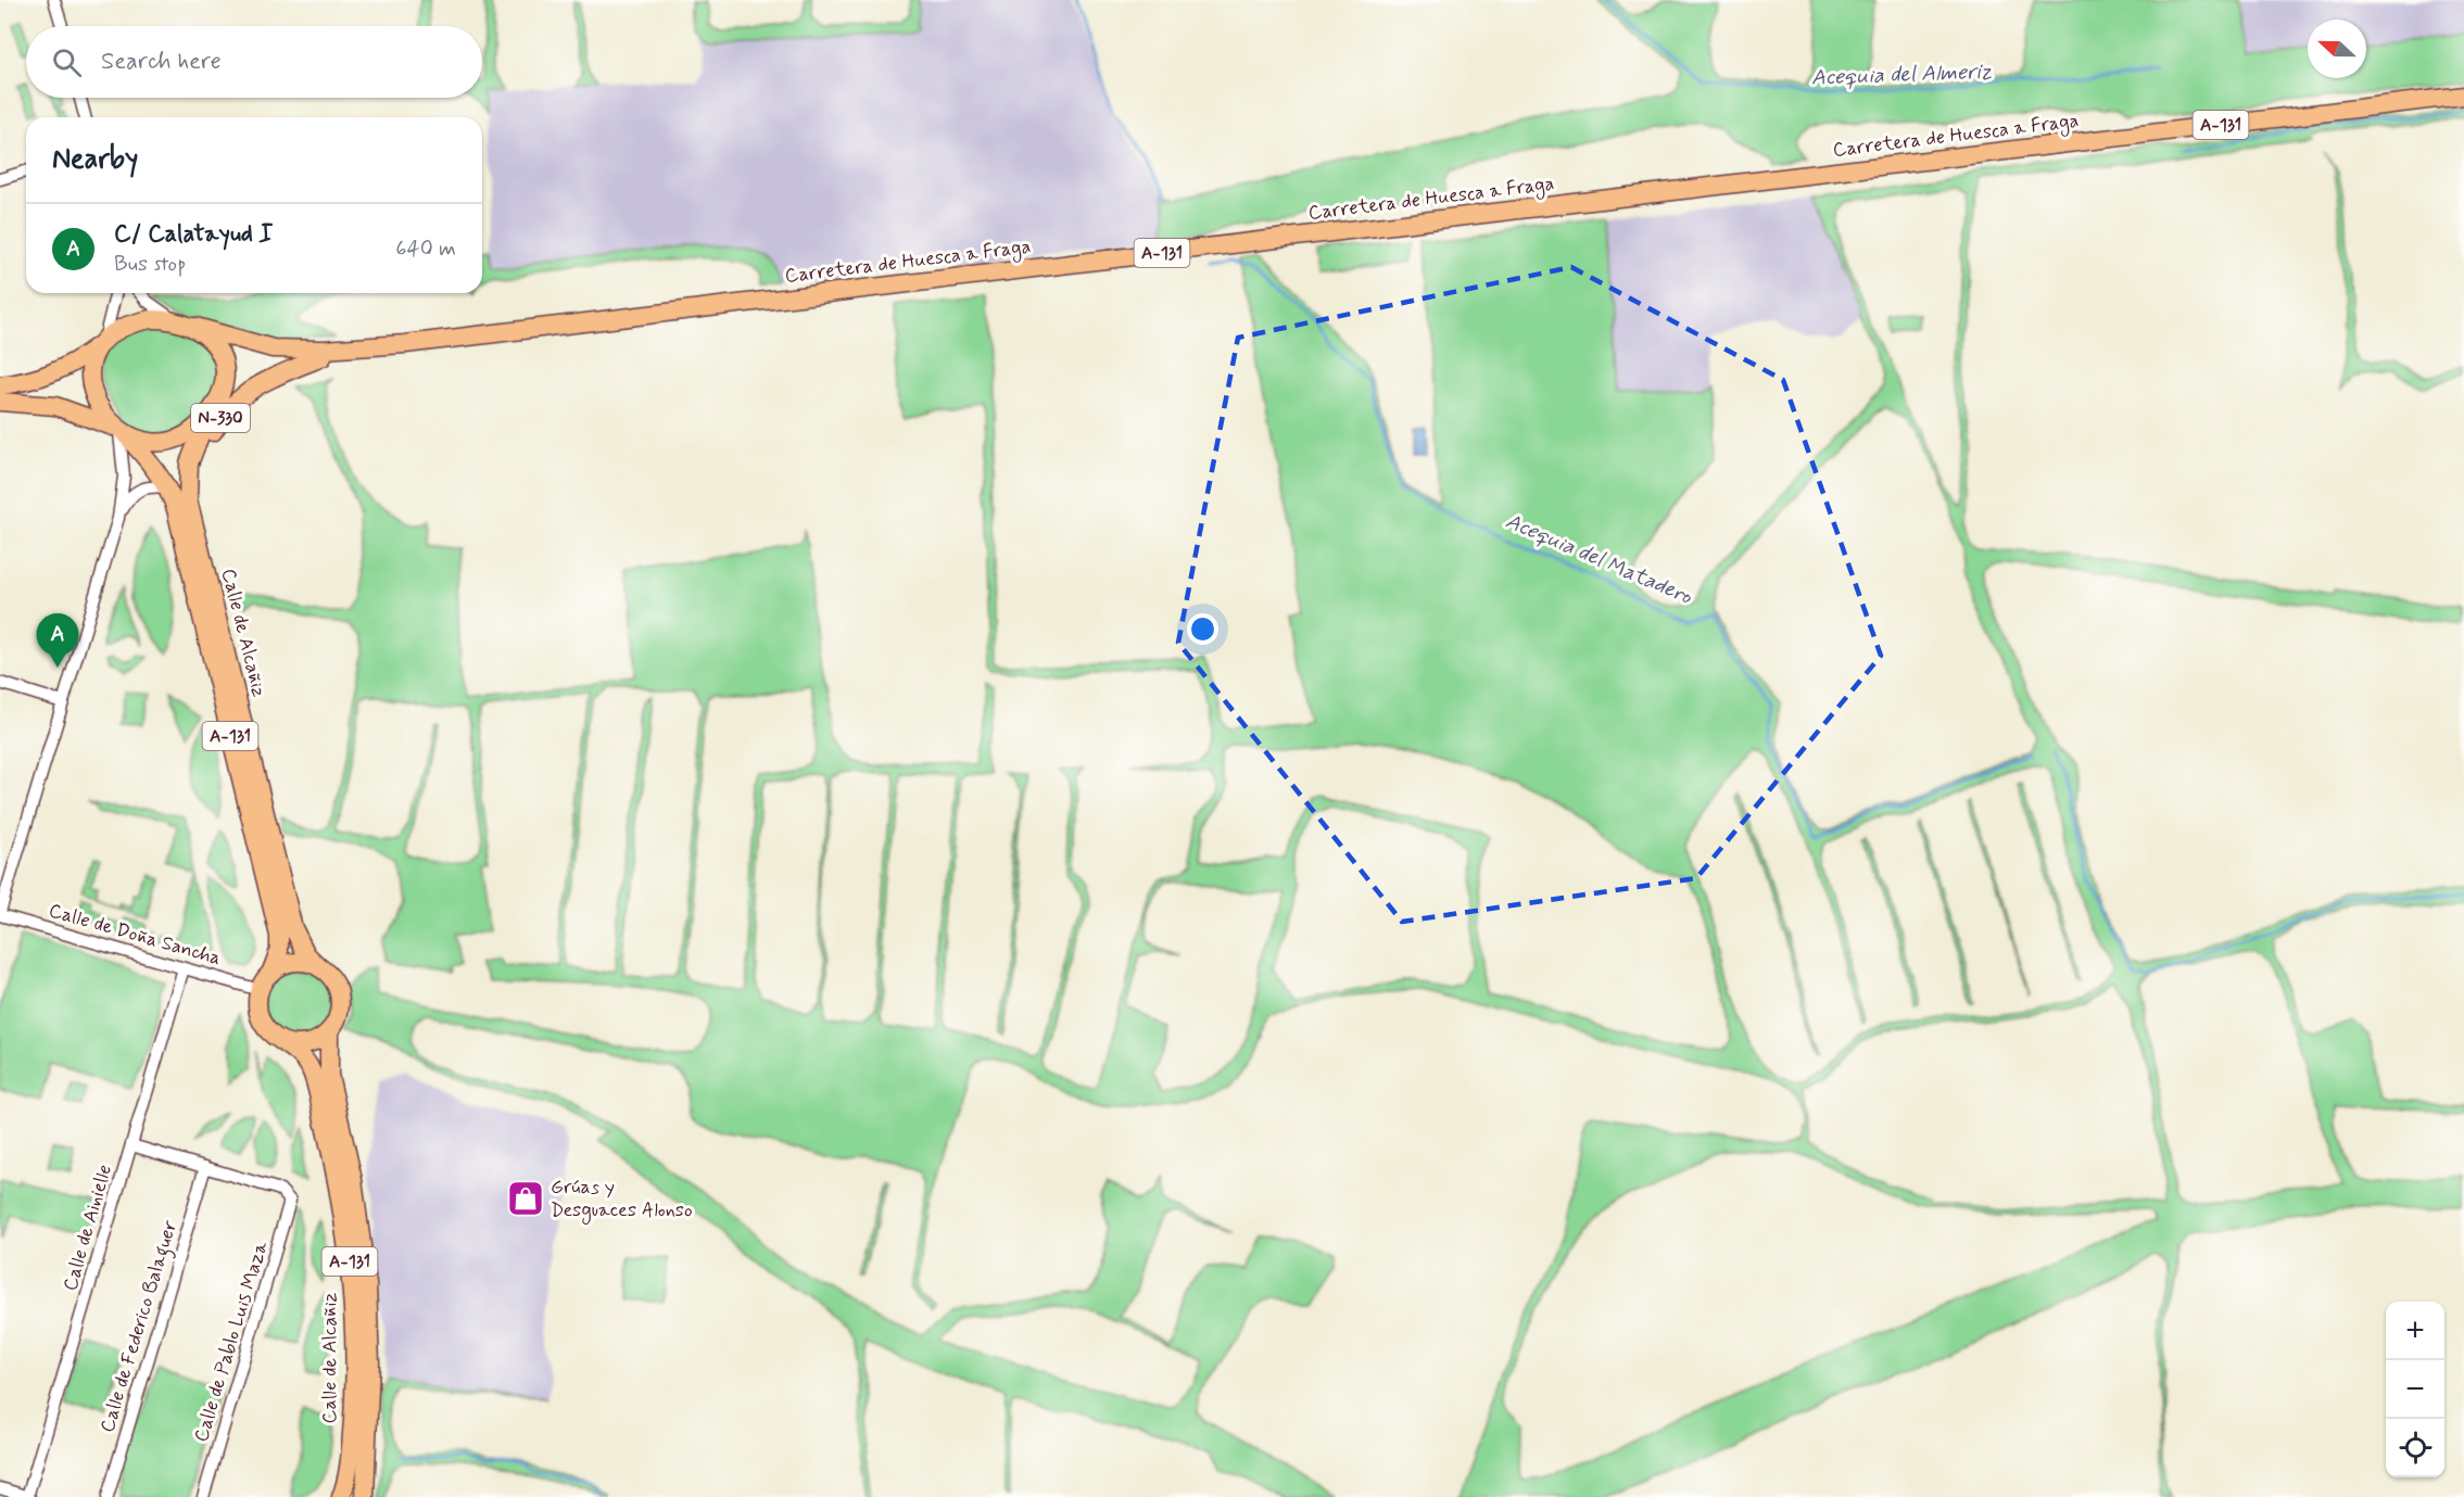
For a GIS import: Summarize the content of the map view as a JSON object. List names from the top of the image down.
{
  "streets": {
    "main road": [
      "A-131",
      "Carretera de Huesca a Fraga",
      "N-330",
      "Calle de Alcañiz"
    ],
    "street": [
      "Calle de Doña Sancha",
      "Calle de Ainielle",
      "Calle de Federico Balaguer",
      "Calle de Pablo Luis Maza"
    ]
  },
  "crossings": [
    ["A-131", "Carretera de Huesca a Fraga"],
    ["A-131", "Calle de Alcañiz"],
    ["A-131", "Calle de Doña Sancha"],
    ["Carretera de Huesca a Fraga", "N-330"],
    ["Carretera de Huesca a Fraga", "Calle de Alcañiz"],
    ["N-330", "Calle de Alcañiz"],
    ["Calle de Alcañiz", "Calle de Doña Sancha"],
    ["Calle de Doña Sancha", "Calle de Ainielle"],
    ["Calle de Federico Balaguer", "Calle de Pablo Luis Maza"]
  ],
  "water": ["Acequia del Almeriz", "Acequia del Matadero"],
  "places": {
    "shop": ["Grúas y Desguaces Alonso"]
  },
  "north": "left",
  "page": {
    "search": "Search here",
    "heading": "Nearby",
    "list": [
      {
        "mark": "A",
        "name": "C/ Calatayud I",
        "note": "Bus stop",
        "value": "640 m"
      }
    ],
    "pins": "A",
    "map_buttons": ["+", "−"]
  }
}
